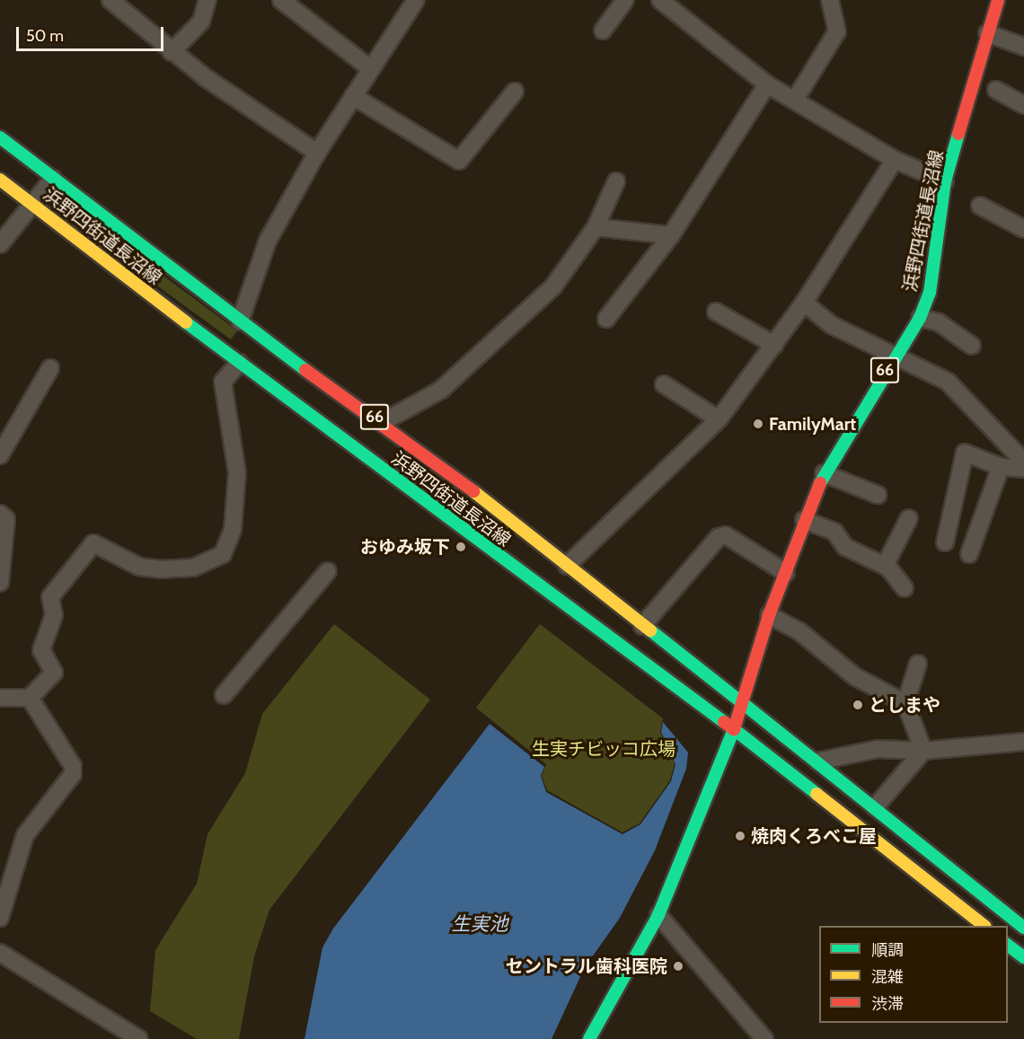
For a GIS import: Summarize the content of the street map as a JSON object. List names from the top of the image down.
{
  "streets": {
    "main road": ["浜野四街道長沼線", "66"]
  },
  "water": ["生実池"],
  "parks": ["生実チビッコ広場"],
  "places": [
    "FamilyMart",
    "おゆみ坂下",
    "としまや",
    "焼肉くろべこ屋",
    "セントラル歯科医院"
  ],
  "legend": ["順調", "混雑", "渋滞"],
  "scale_bar": "50 m"
}
